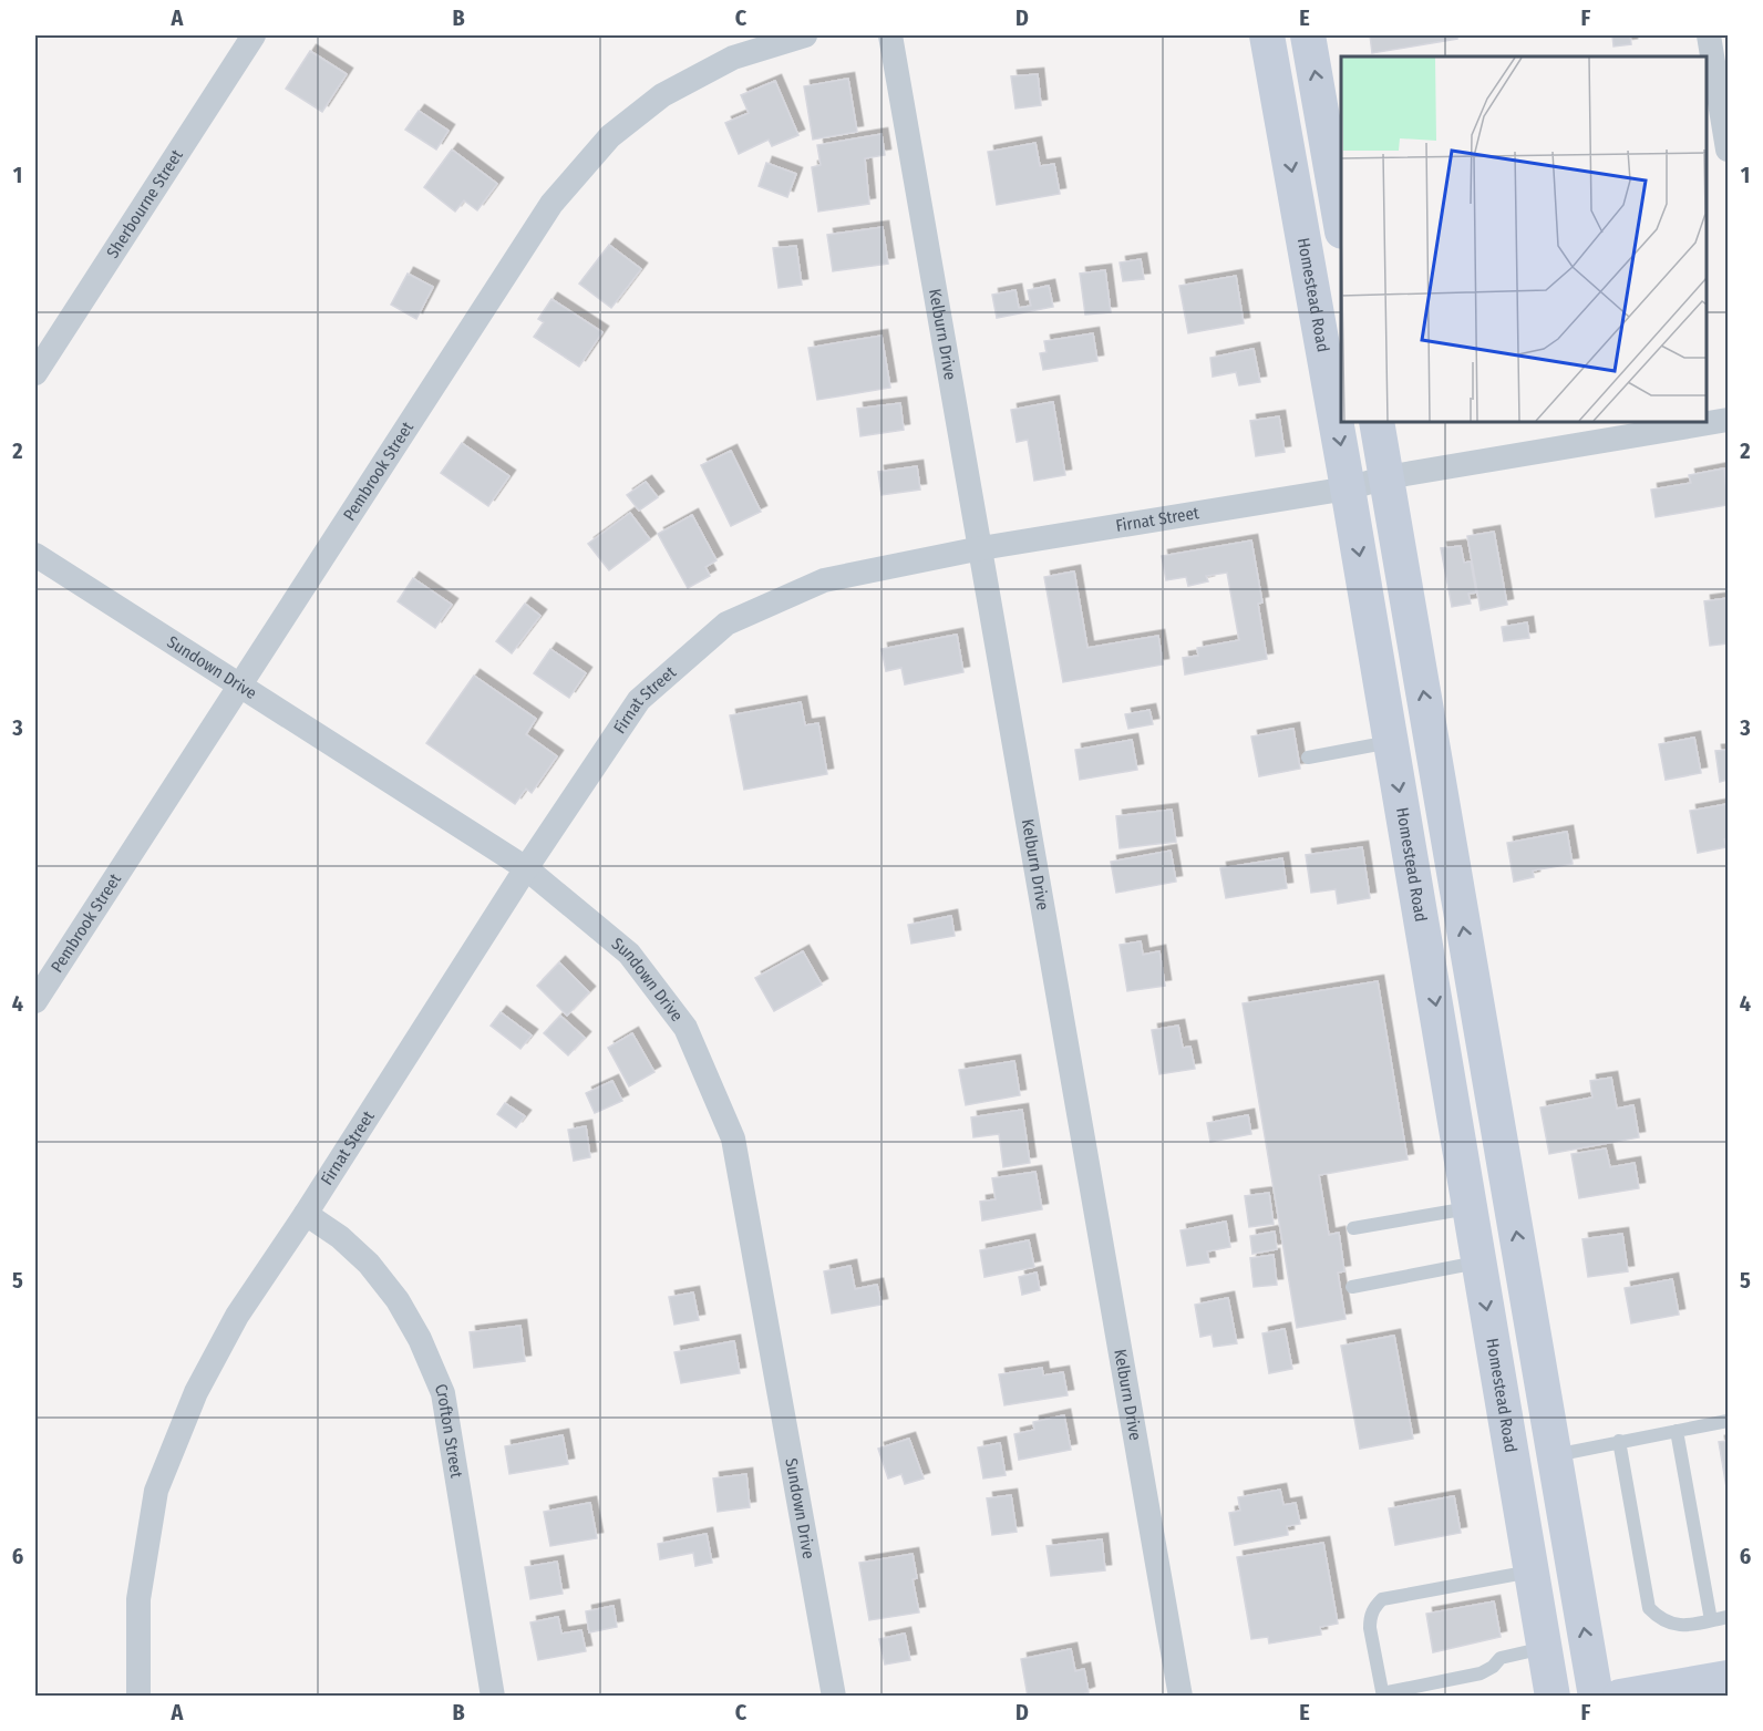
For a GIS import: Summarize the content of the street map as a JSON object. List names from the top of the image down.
{
  "streets": {
    "main road": ["Homestead Road"],
    "street": [
      "Sherbourne Street",
      "Kelburn Drive",
      "Pembrook Street",
      "Firnat Street",
      "Sundown Drive",
      "Crofton Street"
    ]
  },
  "crossings": [
    ["Homestead Road", "Firnat Street"],
    ["Kelburn Drive", "Firnat Street"],
    ["Pembrook Street", "Sundown Drive"],
    ["Firnat Street", "Sundown Drive"],
    ["Firnat Street", "Crofton Street"]
  ],
  "grid": {
    "columns": [
      "A",
      "B",
      "C",
      "D",
      "E",
      "F"
    ],
    "rows": [
      "1",
      "2",
      "3",
      "4",
      "5",
      "6"
    ]
  }
}
